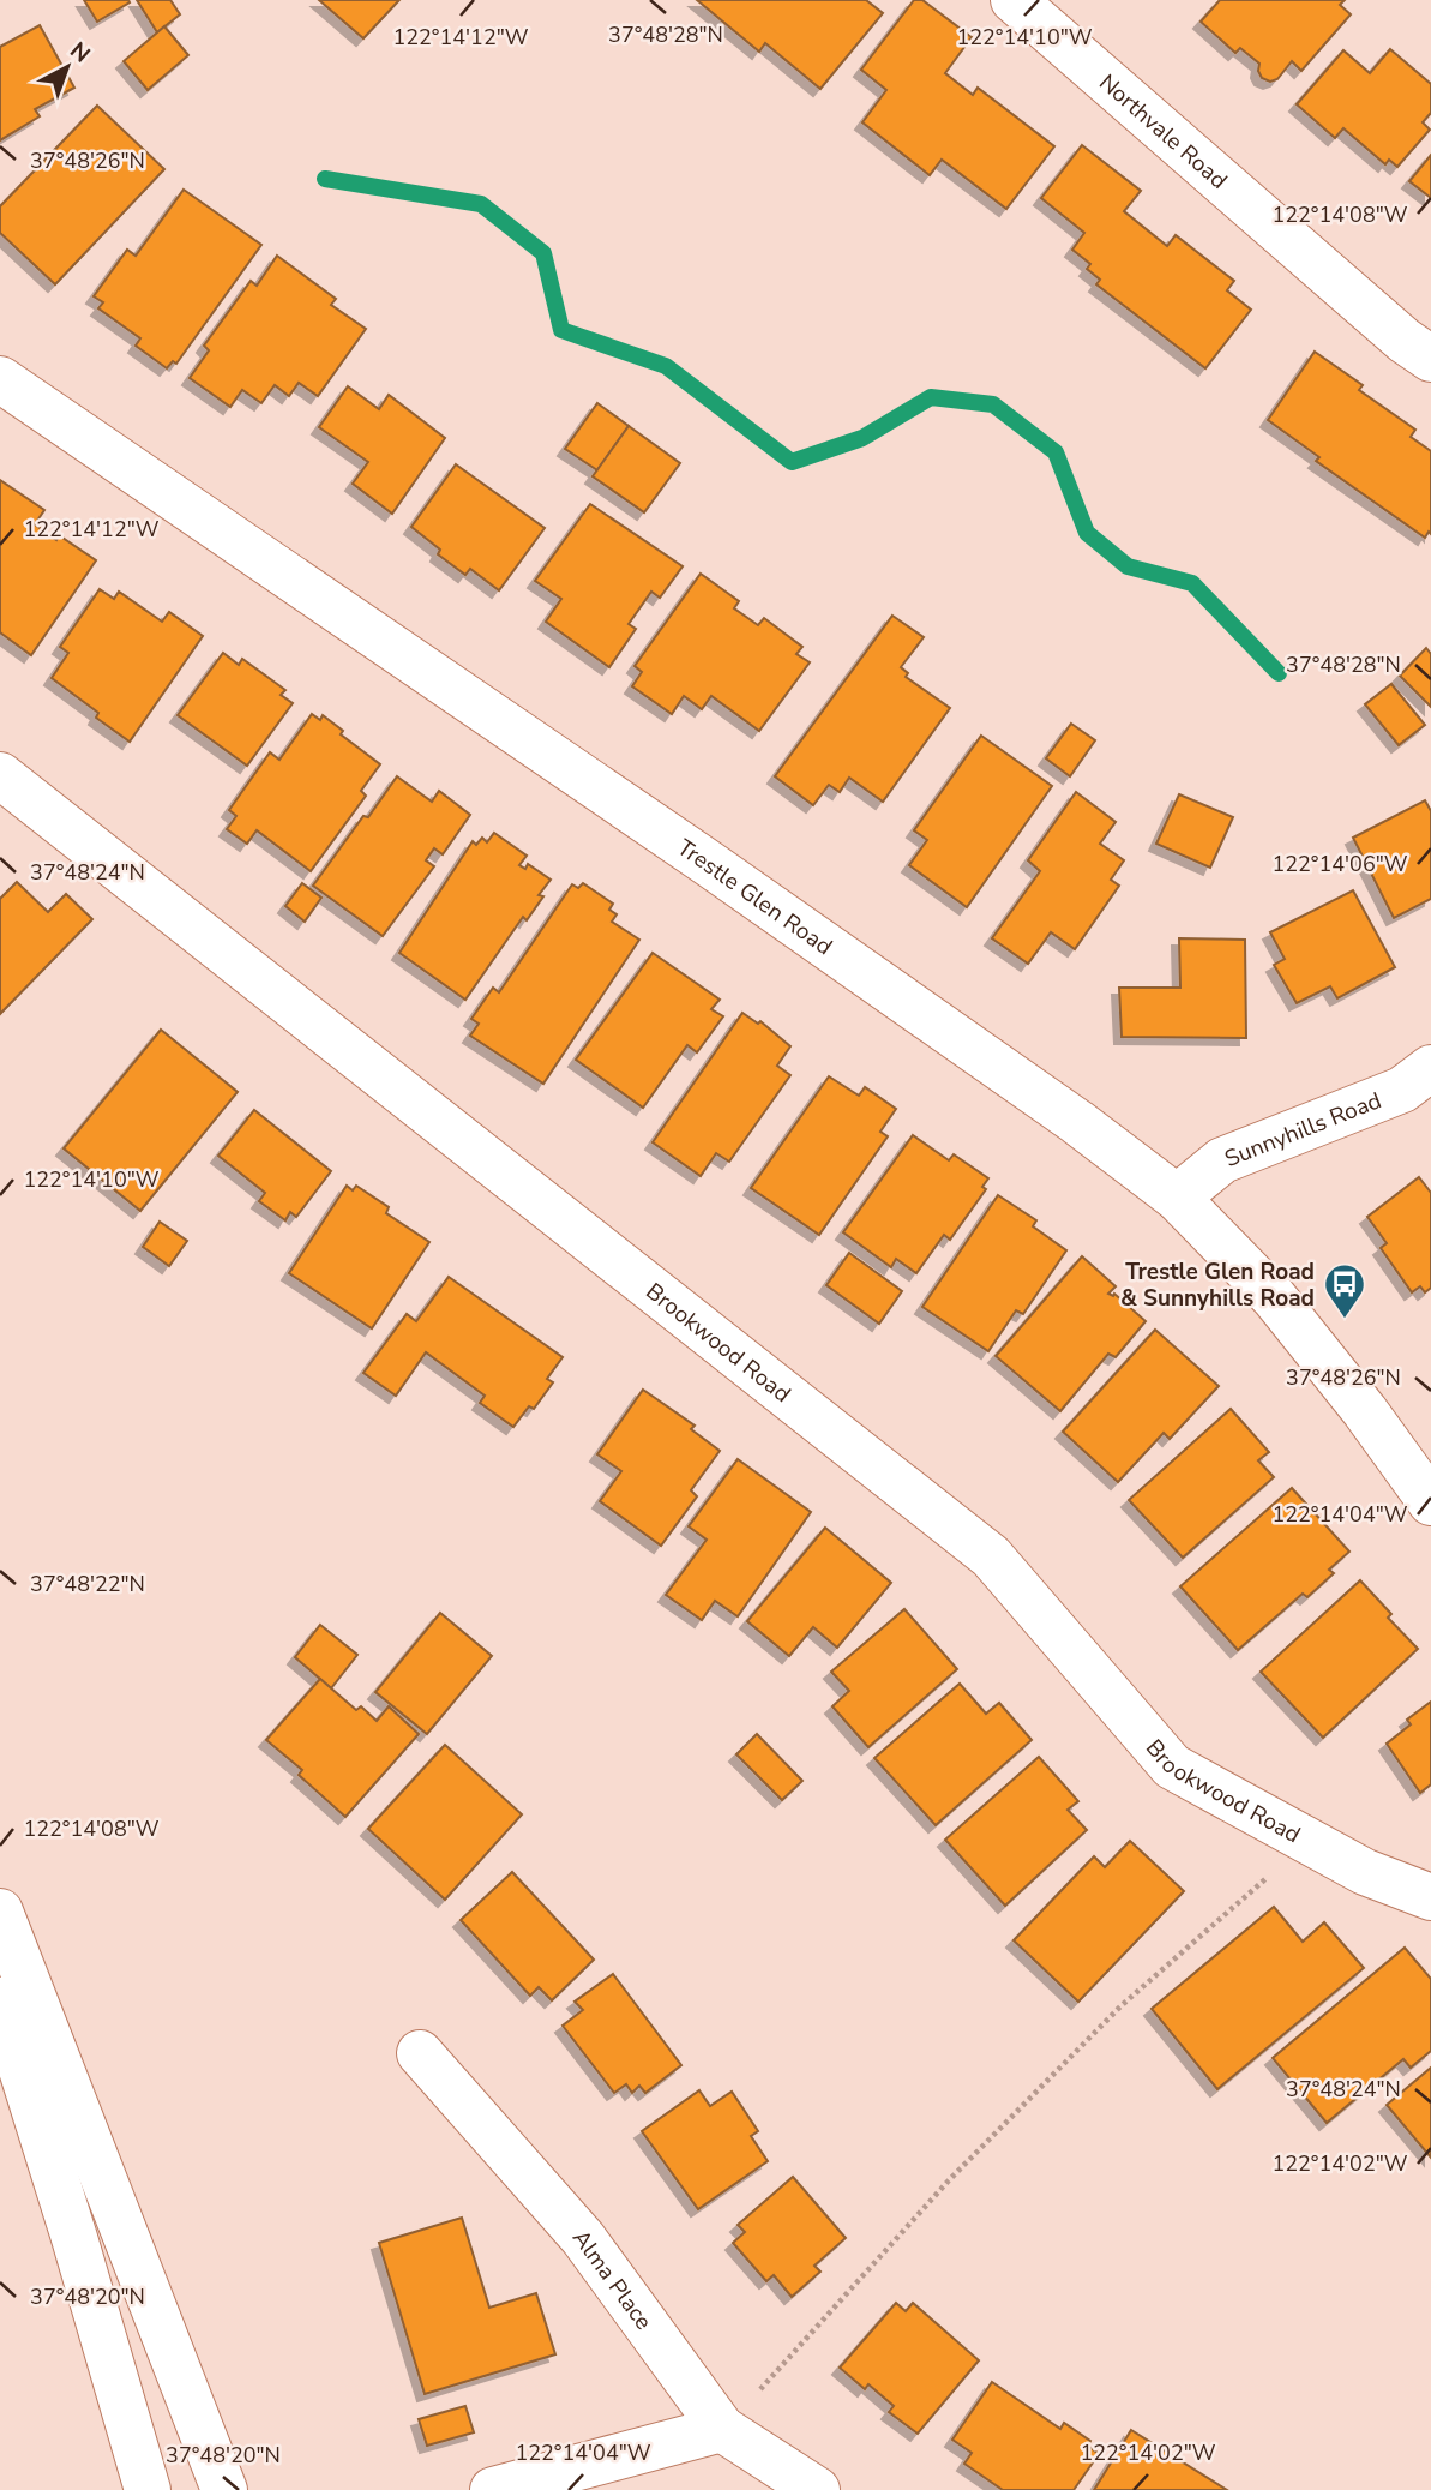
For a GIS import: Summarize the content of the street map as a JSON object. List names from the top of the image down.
{
  "streets": {
    "main road": [
      "Northvale Road",
      "Trestle Glen Road",
      "Sunnyhills Road",
      "Brookwood Road",
      "Alma Place"
    ]
  },
  "crossings": [
    ["Trestle Glen Road", "Sunnyhills Road"]
  ],
  "places": {
    "bus stop": ["Trestle Glen Road & Sunnyhills Road"]
  },
  "north": "top right",
  "coordinates": [
    "37°48'28\"N",
    "122°14'12\"W",
    "122°14'10\"W",
    "37°48'26\"N",
    "122°14'08\"W",
    "122°14'06\"W",
    "37°48'24\"N",
    "122°14'04\"W",
    "37°48'22\"N",
    "122°14'02\"W",
    "37°48'20\"N"
  ]
}
